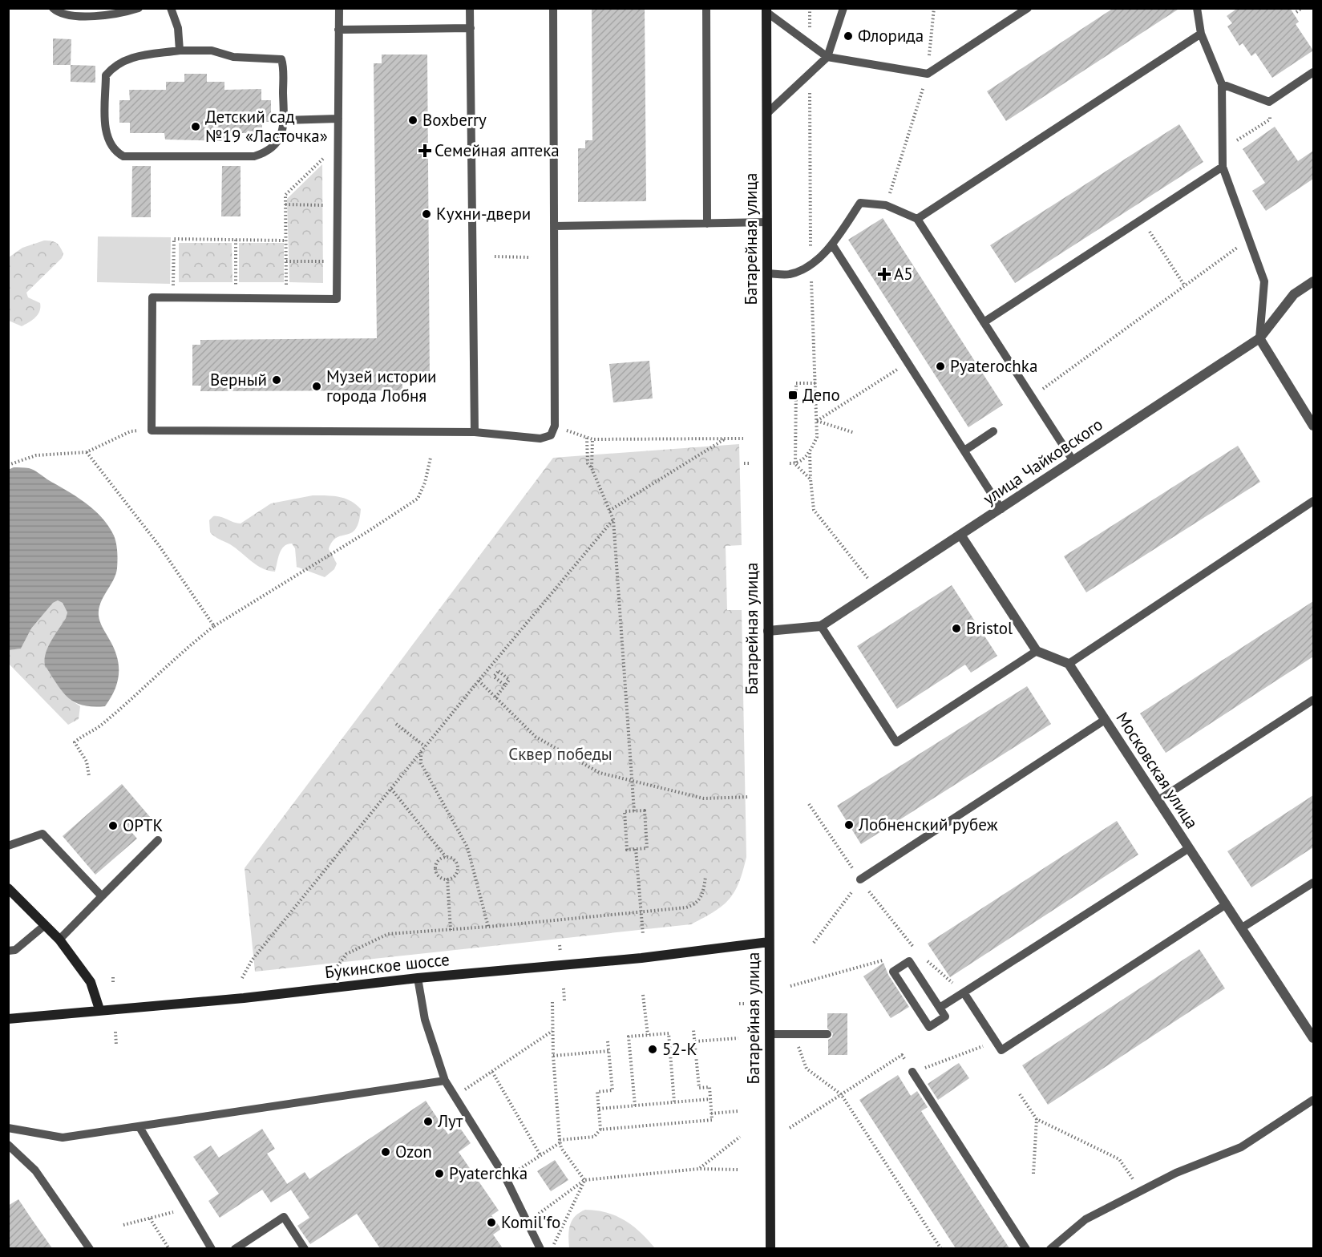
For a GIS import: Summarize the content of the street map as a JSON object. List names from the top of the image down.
{
  "streets": {
    "main road": ["Батарейная улица", "Букинское шоссе"],
    "street": ["улица Чайковского", "Московская улица"]
  },
  "crossings": [
    ["Батарейная улица", "улица Чайковского"],
    ["Батарейная улица", "Букинское шоссе"]
  ],
  "parks": ["Сквер победы"],
  "places": {
    "other": [
      "Флорида",
      "Boxberry",
      "Детский сад №19 «Ласточка»",
      "Кухни-двери",
      "Pyaterochka",
      "Верный",
      "Музей истории города Лобня",
      "Bristol",
      "Лобненский рубеж",
      "ОРТК",
      "52-К",
      "Лут",
      "Ozon",
      "Pyaterchka",
      "Komil'fo"
    ],
    "health": ["Семейная аптека", "А5"],
    "transit": ["Депо"]
  }
}
